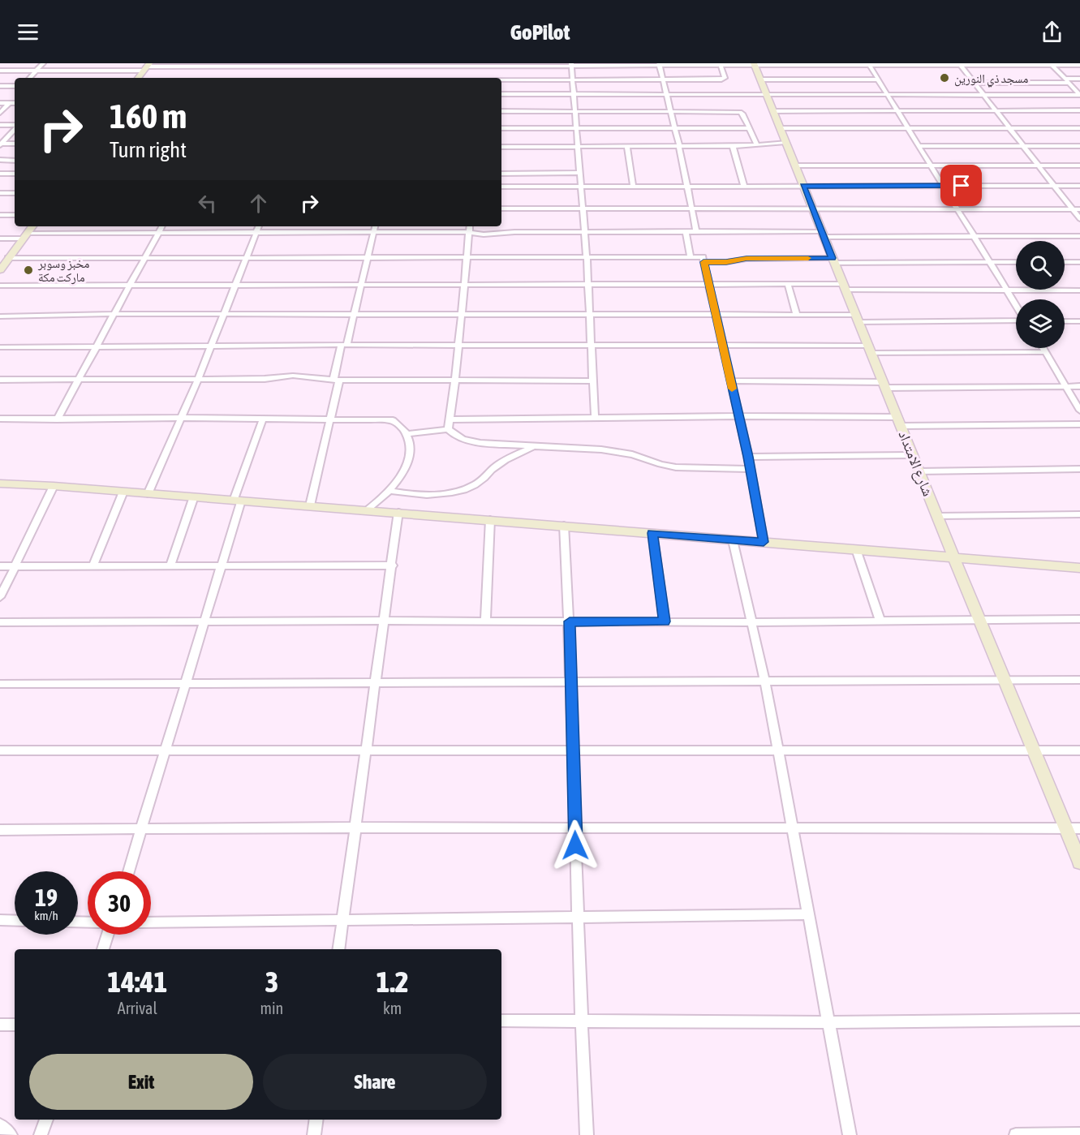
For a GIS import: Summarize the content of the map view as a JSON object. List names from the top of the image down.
{
  "streets": {
    "street": ["شارع الامتداد"]
  },
  "places": ["مسجد ذي النورين", "مخبز وسوبر ماركت مكة"],
  "page": {
    "header": "GoPilot",
    "turn": ["160 m", "Turn right"],
    "speed": "19 km/h",
    "limit": "30",
    "eta": [
      "14:41",
      "Arrival",
      "3",
      "min",
      "1.2",
      "km"
    ],
    "buttons": ["Exit", "Share"]
  }
}
